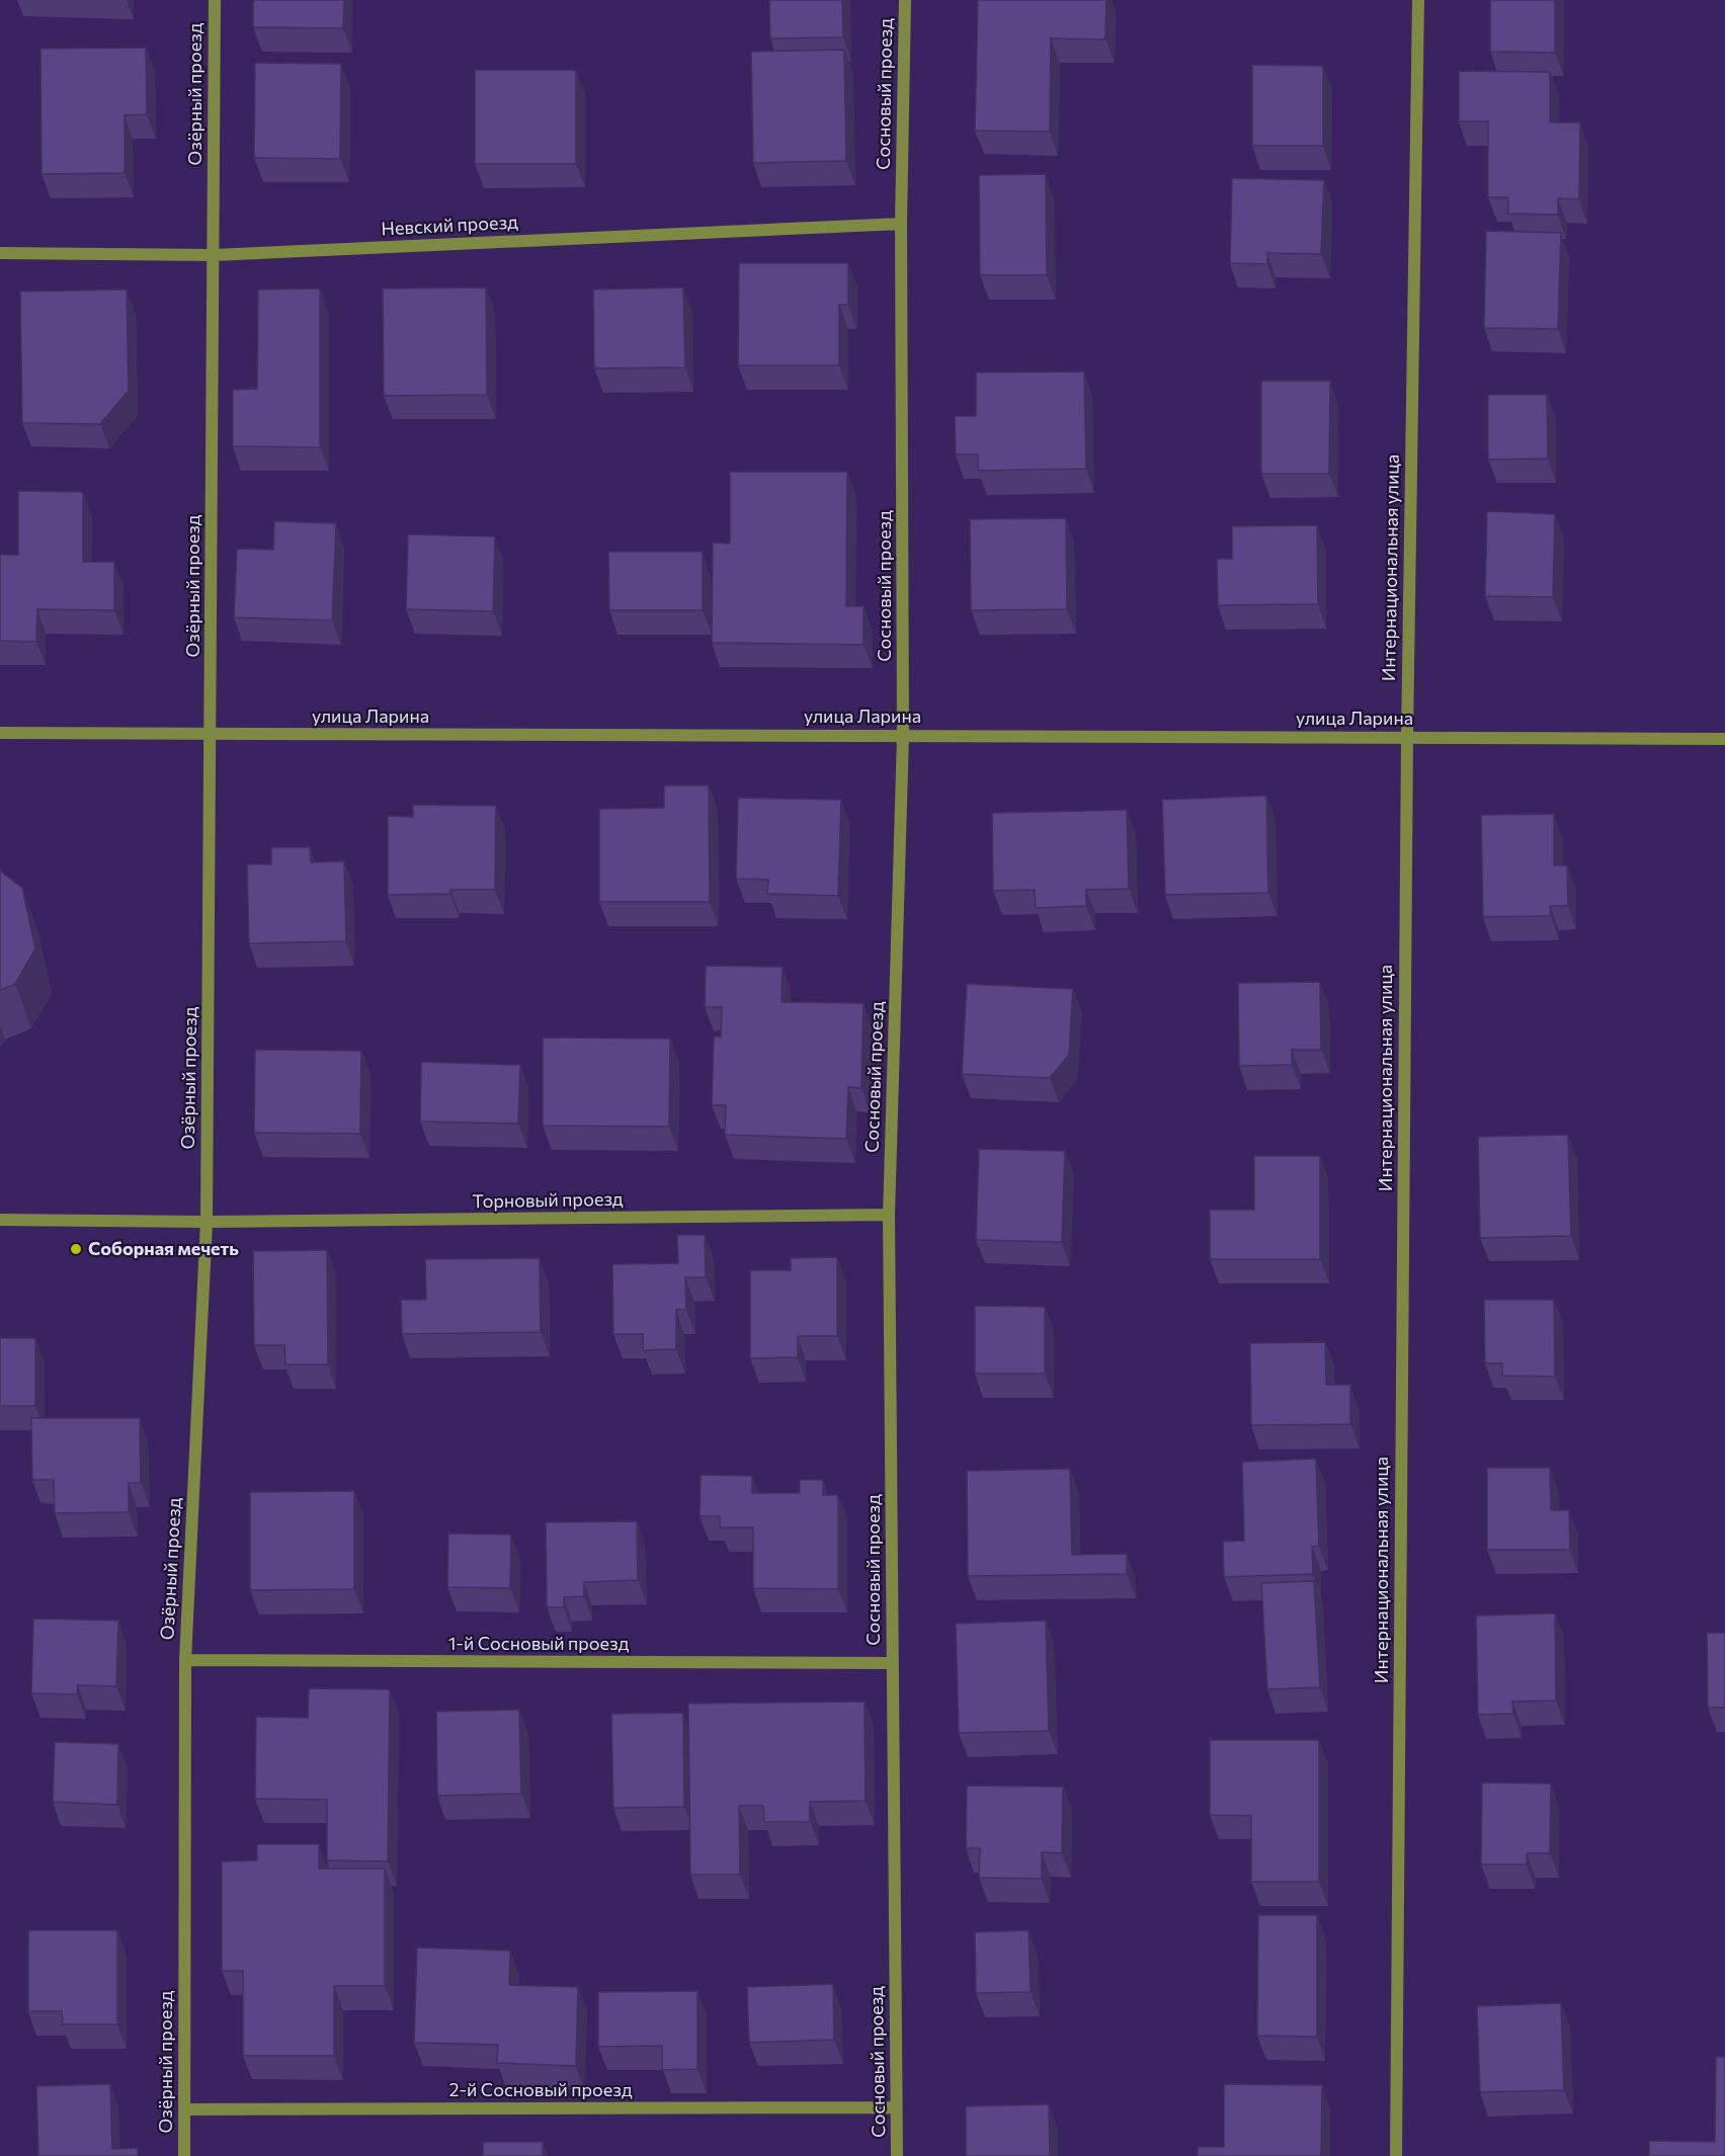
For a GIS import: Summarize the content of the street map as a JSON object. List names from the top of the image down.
{
  "streets": {
    "street": [
      "Озёрный проезд",
      "Сосновый проезд",
      "Невский проезд",
      "Интернациональная улица",
      "улица Ларина",
      "Торновый проезд",
      "1-й Сосновый проезд",
      "2-й Сосновый проезд"
    ]
  },
  "crossings": [
    ["Озёрный проезд", "Невский проезд"],
    ["Озёрный проезд", "улица Ларина"],
    ["Озёрный проезд", "Торновый проезд"],
    ["Озёрный проезд", "1-й Сосновый проезд"],
    ["Озёрный проезд", "2-й Сосновый проезд"],
    ["Сосновый проезд", "Невский проезд"],
    ["Сосновый проезд", "улица Ларина"],
    ["Сосновый проезд", "Торновый проезд"],
    ["Сосновый проезд", "1-й Сосновый проезд"],
    ["Сосновый проезд", "2-й Сосновый проезд"],
    ["Интернациональная улица", "улица Ларина"]
  ],
  "places": ["Cоборная мечеть"]
}
